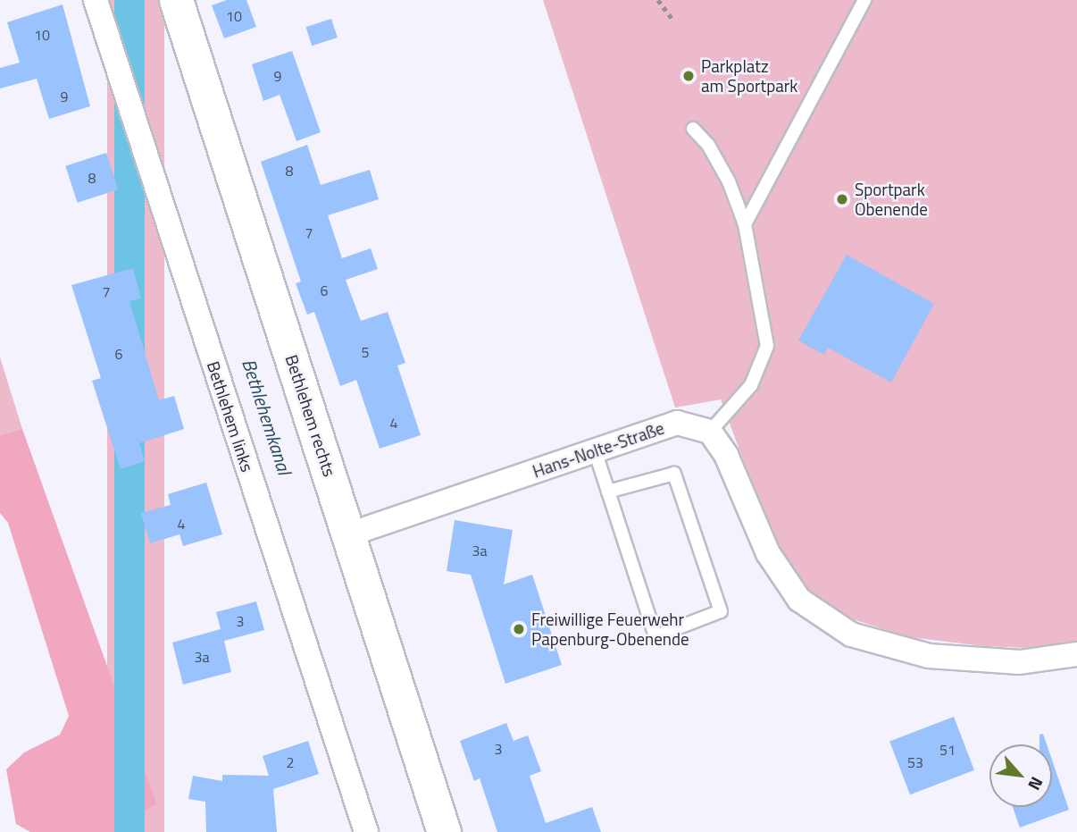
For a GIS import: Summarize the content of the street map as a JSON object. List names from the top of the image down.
{
  "streets": {
    "street": ["Bethlehem rechts", "Bethlehem links", "Hans-Nolte-Straße"]
  },
  "crossings": [
    ["Bethlehem rechts", "Hans-Nolte-Straße"]
  ],
  "water": ["Bethlehemkanal"],
  "places": ["Parkplatz am Sportpark", "Sportpark Obenende", "Freiwillige Feuerwehr Papenburg-Obenende"],
  "house_numbers": [
    "10",
    "10",
    "9",
    "9",
    "8",
    "8",
    "7",
    "6",
    "7",
    "5",
    "6",
    "4",
    "4",
    "3a",
    "3",
    "3a",
    "3",
    "51",
    "2",
    "53"
  ],
  "north": "bottom right"
}
